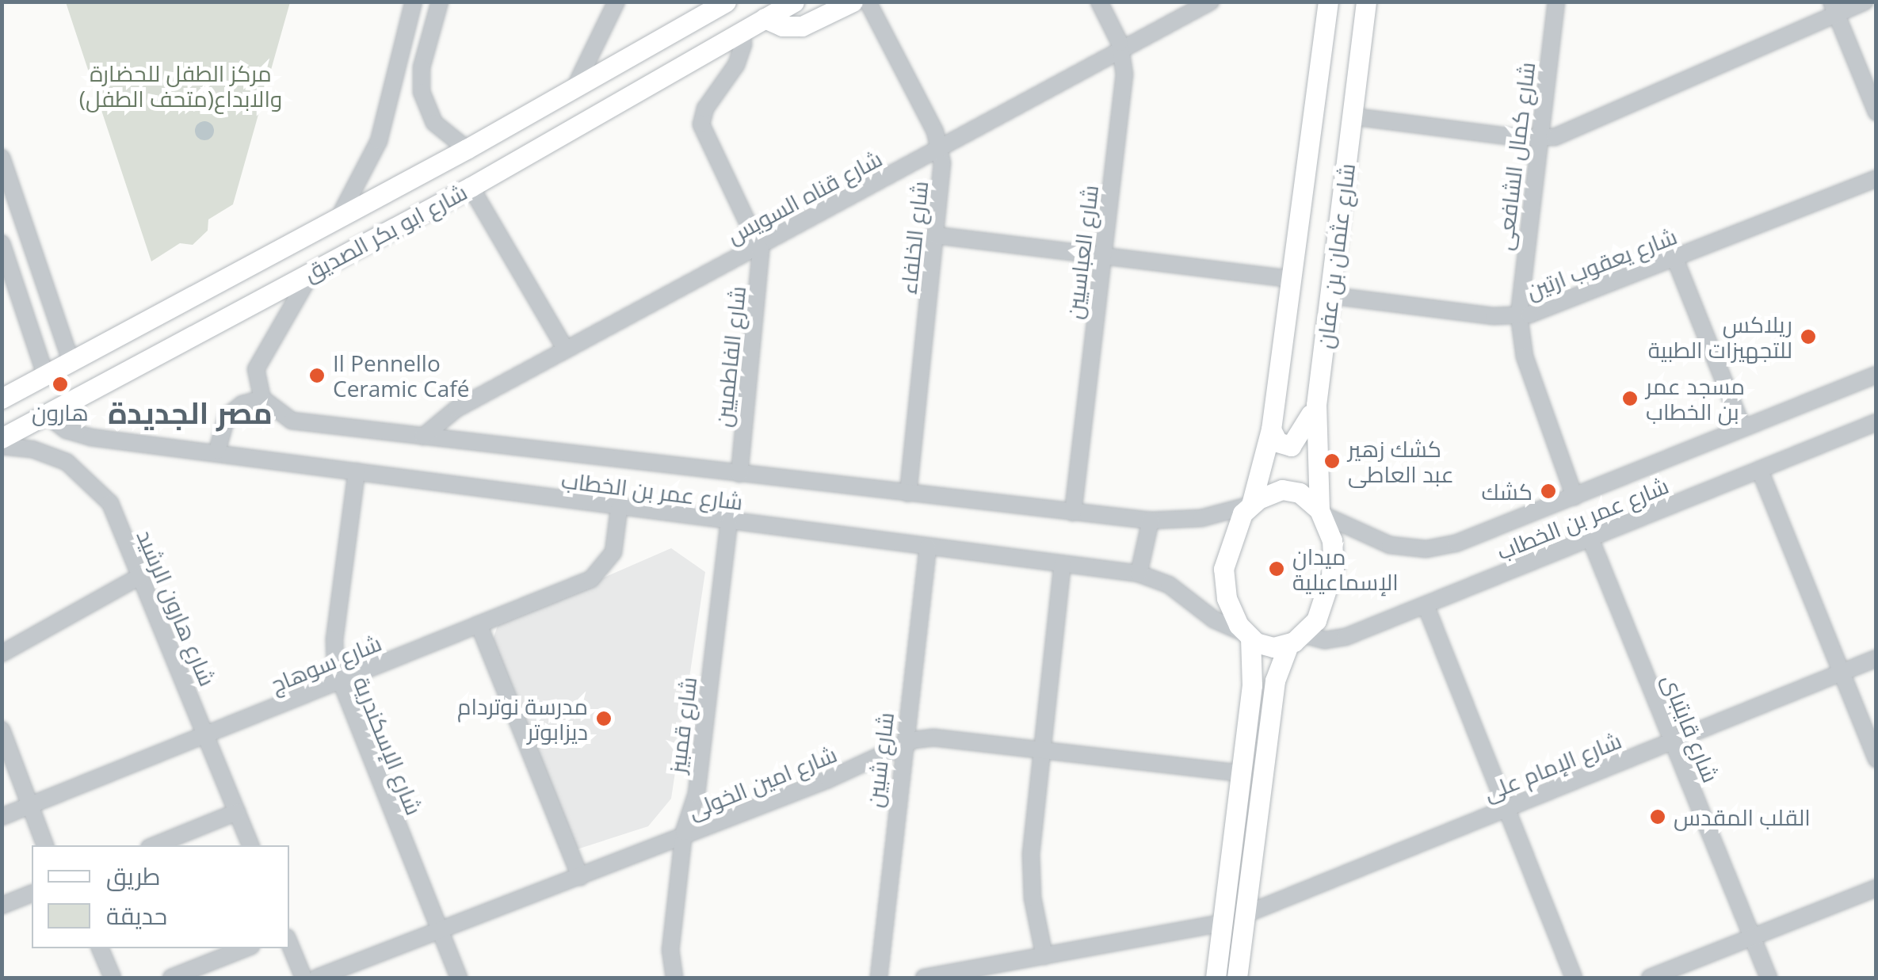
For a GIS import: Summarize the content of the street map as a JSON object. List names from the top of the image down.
{
  "streets": {
    "main road": ["شارع ابو بكر الصديق", "شارع عثمان بن عفان"],
    "street": [
      "شارع كمال الشافعى",
      "شارع قناه السويس",
      "شارع الخلفاء",
      "شارع العباسيين",
      "شارع يعقوب ارتين",
      "شارع الفاطميين",
      "شارع عمر بن الخطاب",
      "شارع هارون الرشيد",
      "شارع سوهاج",
      "شارع قمبيز",
      "شارع قايتباى",
      "شارع الإسكندرية",
      "شارع شبين",
      "شارع الإمام على",
      "شارع امين الخولى"
    ]
  },
  "crossings": [
    ["شارع كمال الشافعى", "شارع يعقوب ارتين"],
    ["شارع كمال الشافعى", "شارع عمر بن الخطاب"],
    ["شارع قناه السويس", "شارع الخلفاء"],
    ["شارع قناه السويس", "شارع العباسيين"],
    ["شارع قناه السويس", "شارع الفاطميين"],
    ["شارع قناه السويس", "شارع عمر بن الخطاب"],
    ["شارع ابو بكر الصديق", "شارع عمر بن الخطاب"],
    ["شارع الخلفاء", "شارع عمر بن الخطاب"],
    ["شارع العباسيين", "شارع عمر بن الخطاب"],
    ["شارع عثمان بن عفان", "شارع يعقوب ارتين"],
    ["شارع عثمان بن عفان", "شارع عمر بن الخطاب"],
    ["شارع الفاطميين", "شارع عمر بن الخطاب"],
    ["شارع عمر بن الخطاب", "شارع سوهاج"],
    ["شارع عمر بن الخطاب", "شارع قمبيز"],
    ["شارع عمر بن الخطاب", "شارع قايتباى"],
    ["شارع عمر بن الخطاب", "شارع الإسكندرية"],
    ["شارع عمر بن الخطاب", "شارع شبين"],
    ["شارع هارون الرشيد", "شارع سوهاج"],
    ["شارع سوهاج", "شارع الإسكندرية"],
    ["شارع قمبيز", "شارع امين الخولى"],
    ["شارع قايتباى", "شارع الإمام على"],
    ["شارع الإسكندرية", "شارع امين الخولى"],
    ["شارع شبين", "شارع امين الخولى"]
  ],
  "districts": ["مصر الجديدة"],
  "parks": ["مركز الطفل للحضارة والابداع(متحف الطفل)"],
  "places": [
    "ريلاكس للتجهيزات الطبية",
    "Il Pennello Ceramic Café",
    "هارون",
    "مسجد عمر بن الخطاب",
    "كشك زهير عبد العاطى",
    "كشك",
    "ميدان الإسماعيلية",
    "مدرسة نوتردام ديزابوتر",
    "القلب المقدس"
  ],
  "legend": ["طريق", "حديقة"]
}
